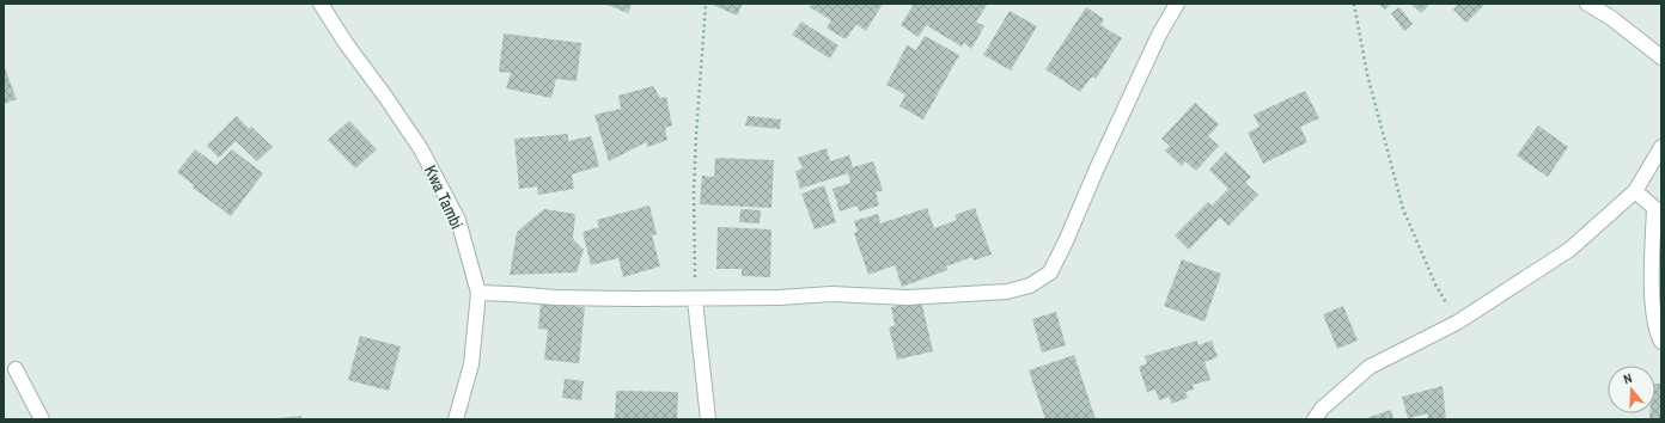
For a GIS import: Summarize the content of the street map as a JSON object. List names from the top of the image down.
{
  "streets": {
    "street": ["Kwa Tambi"]
  },
  "north": "top"
}
